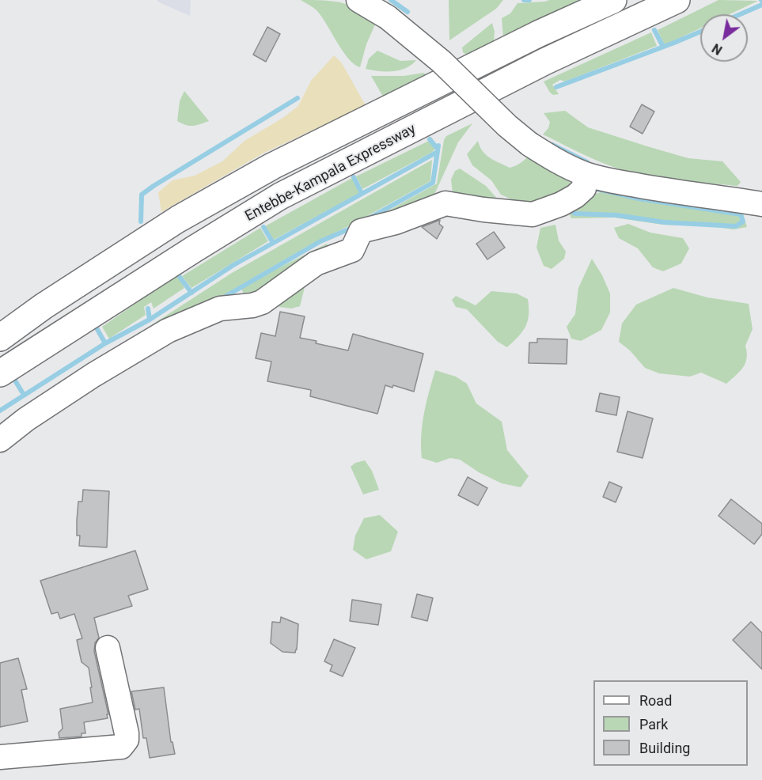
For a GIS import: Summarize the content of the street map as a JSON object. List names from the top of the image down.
{
  "streets": {
    "highway": ["Entebbe-Kampala Expressway"]
  },
  "legend": ["Road", "Park", "Building"],
  "north": "bottom left"
}
